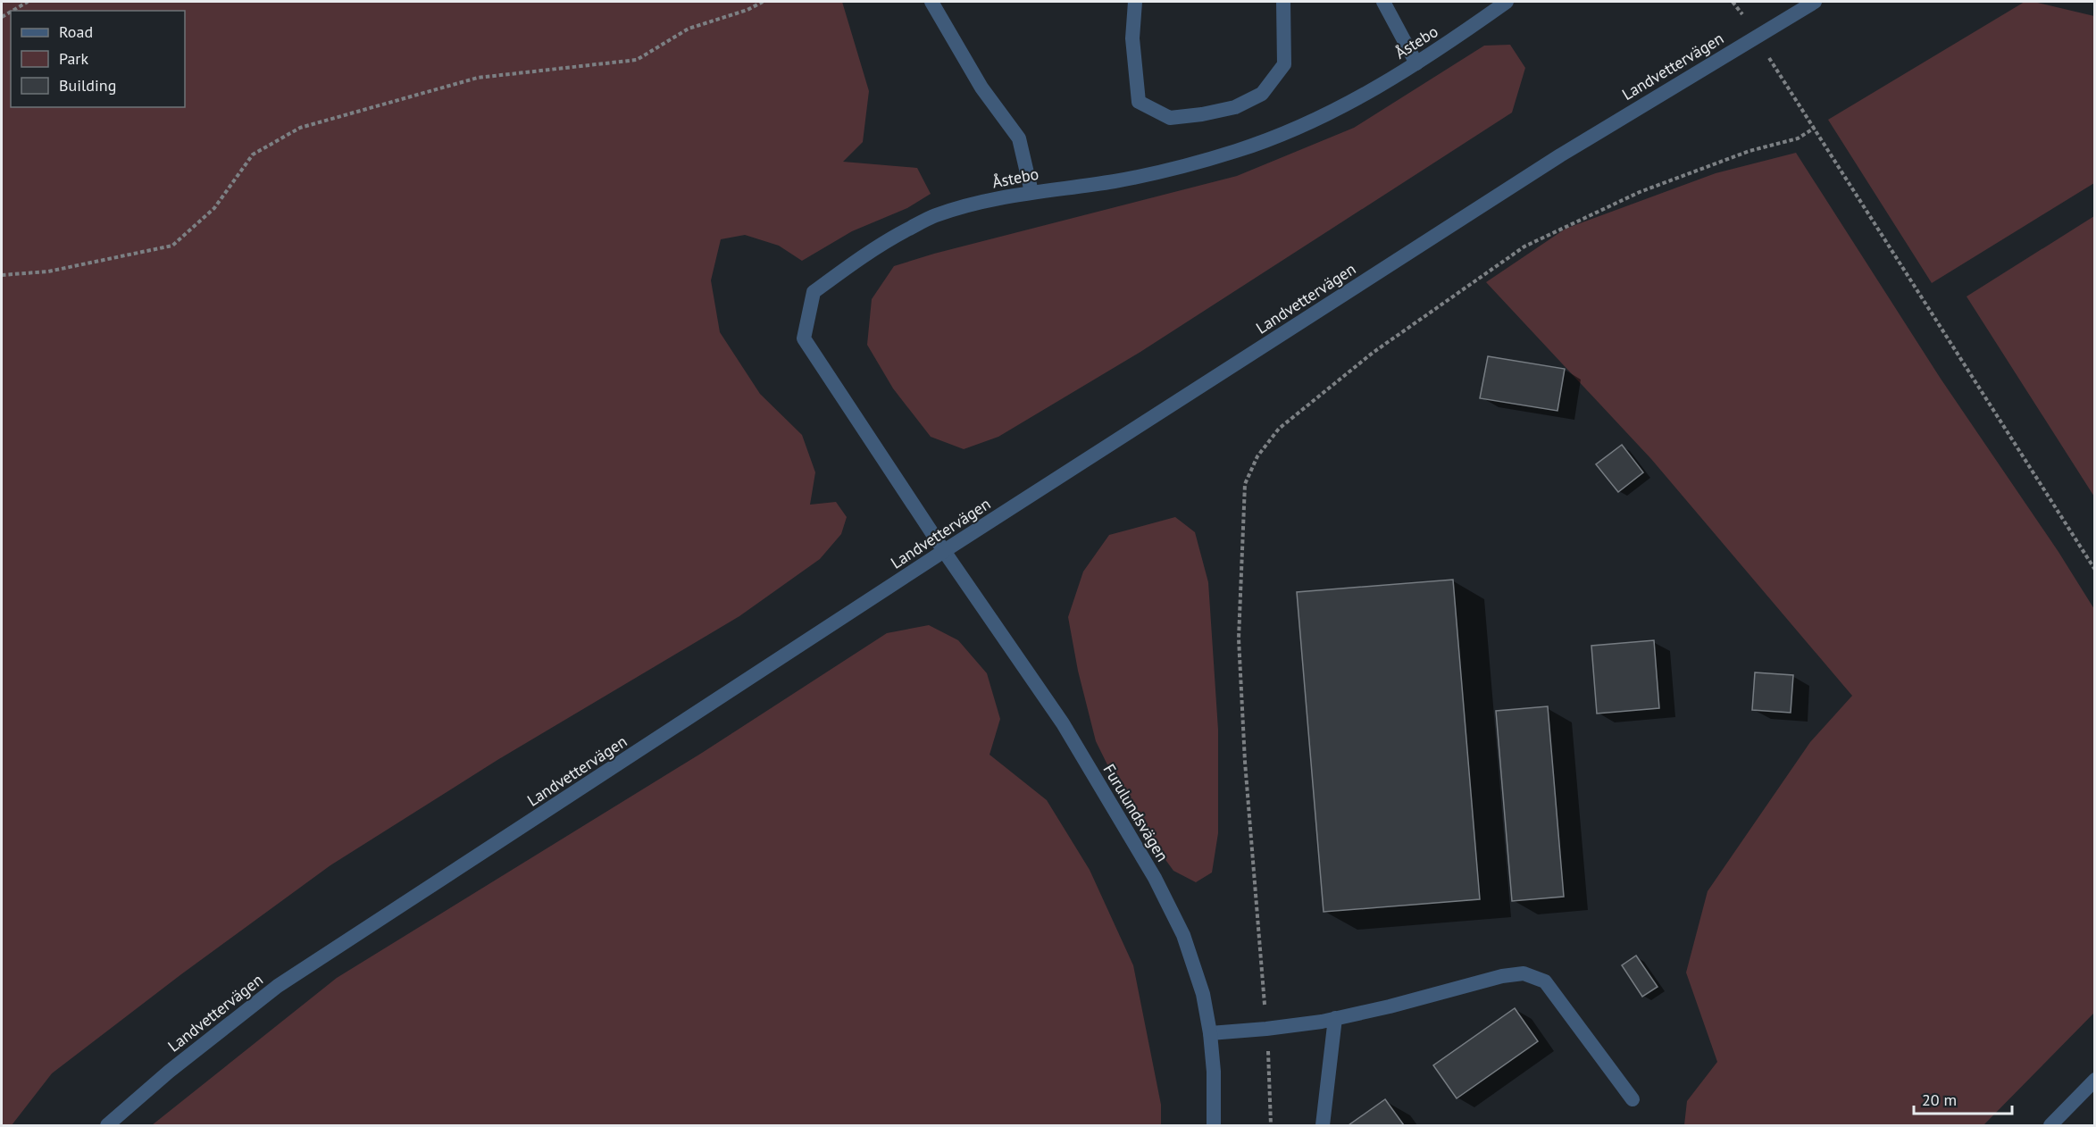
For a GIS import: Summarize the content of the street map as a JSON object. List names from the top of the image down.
{
  "streets": {
    "street": ["Åstebo", "Landvettervägen", "Furulundsvägen"]
  },
  "crossings": [
    ["Åstebo", "Landvettervägen"],
    ["Åstebo", "Furulundsvägen"],
    ["Landvettervägen", "Furulundsvägen"]
  ],
  "legend": ["Road", "Park", "Building"],
  "scale_bar": "20 m"
}
